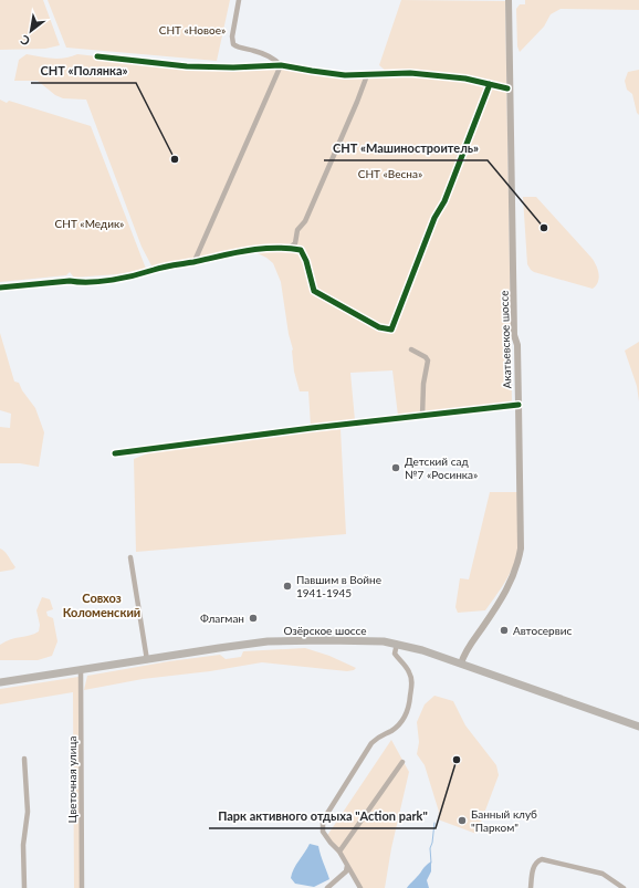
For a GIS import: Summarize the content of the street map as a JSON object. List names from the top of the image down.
{
  "streets": {
    "main road": ["Акатьевское шоссе", "Озёрское шоссе"],
    "street": ["Цветочная улица"]
  },
  "crossings": [
    ["Акатьевское шоссе", "Озёрское шоссе"],
    ["Озёрское шоссе", "Цветочная улица"]
  ],
  "districts": ["Совхоз Коломенский"],
  "parks": ["СНТ «Новое»", "СНТ «Весна»", "СНТ «Медик»"],
  "places": [
    "СНТ «Полянка»",
    "СНТ «Машиностроитель»",
    "Детский сад №7 «Росинка»",
    "Павшим в Войне 1941-1945",
    "Флагман",
    "Автосервис",
    "Парк активного отдыха \"Action park\"",
    "Банный клуб \"Парком\""
  ],
  "north": "bottom left"
}
